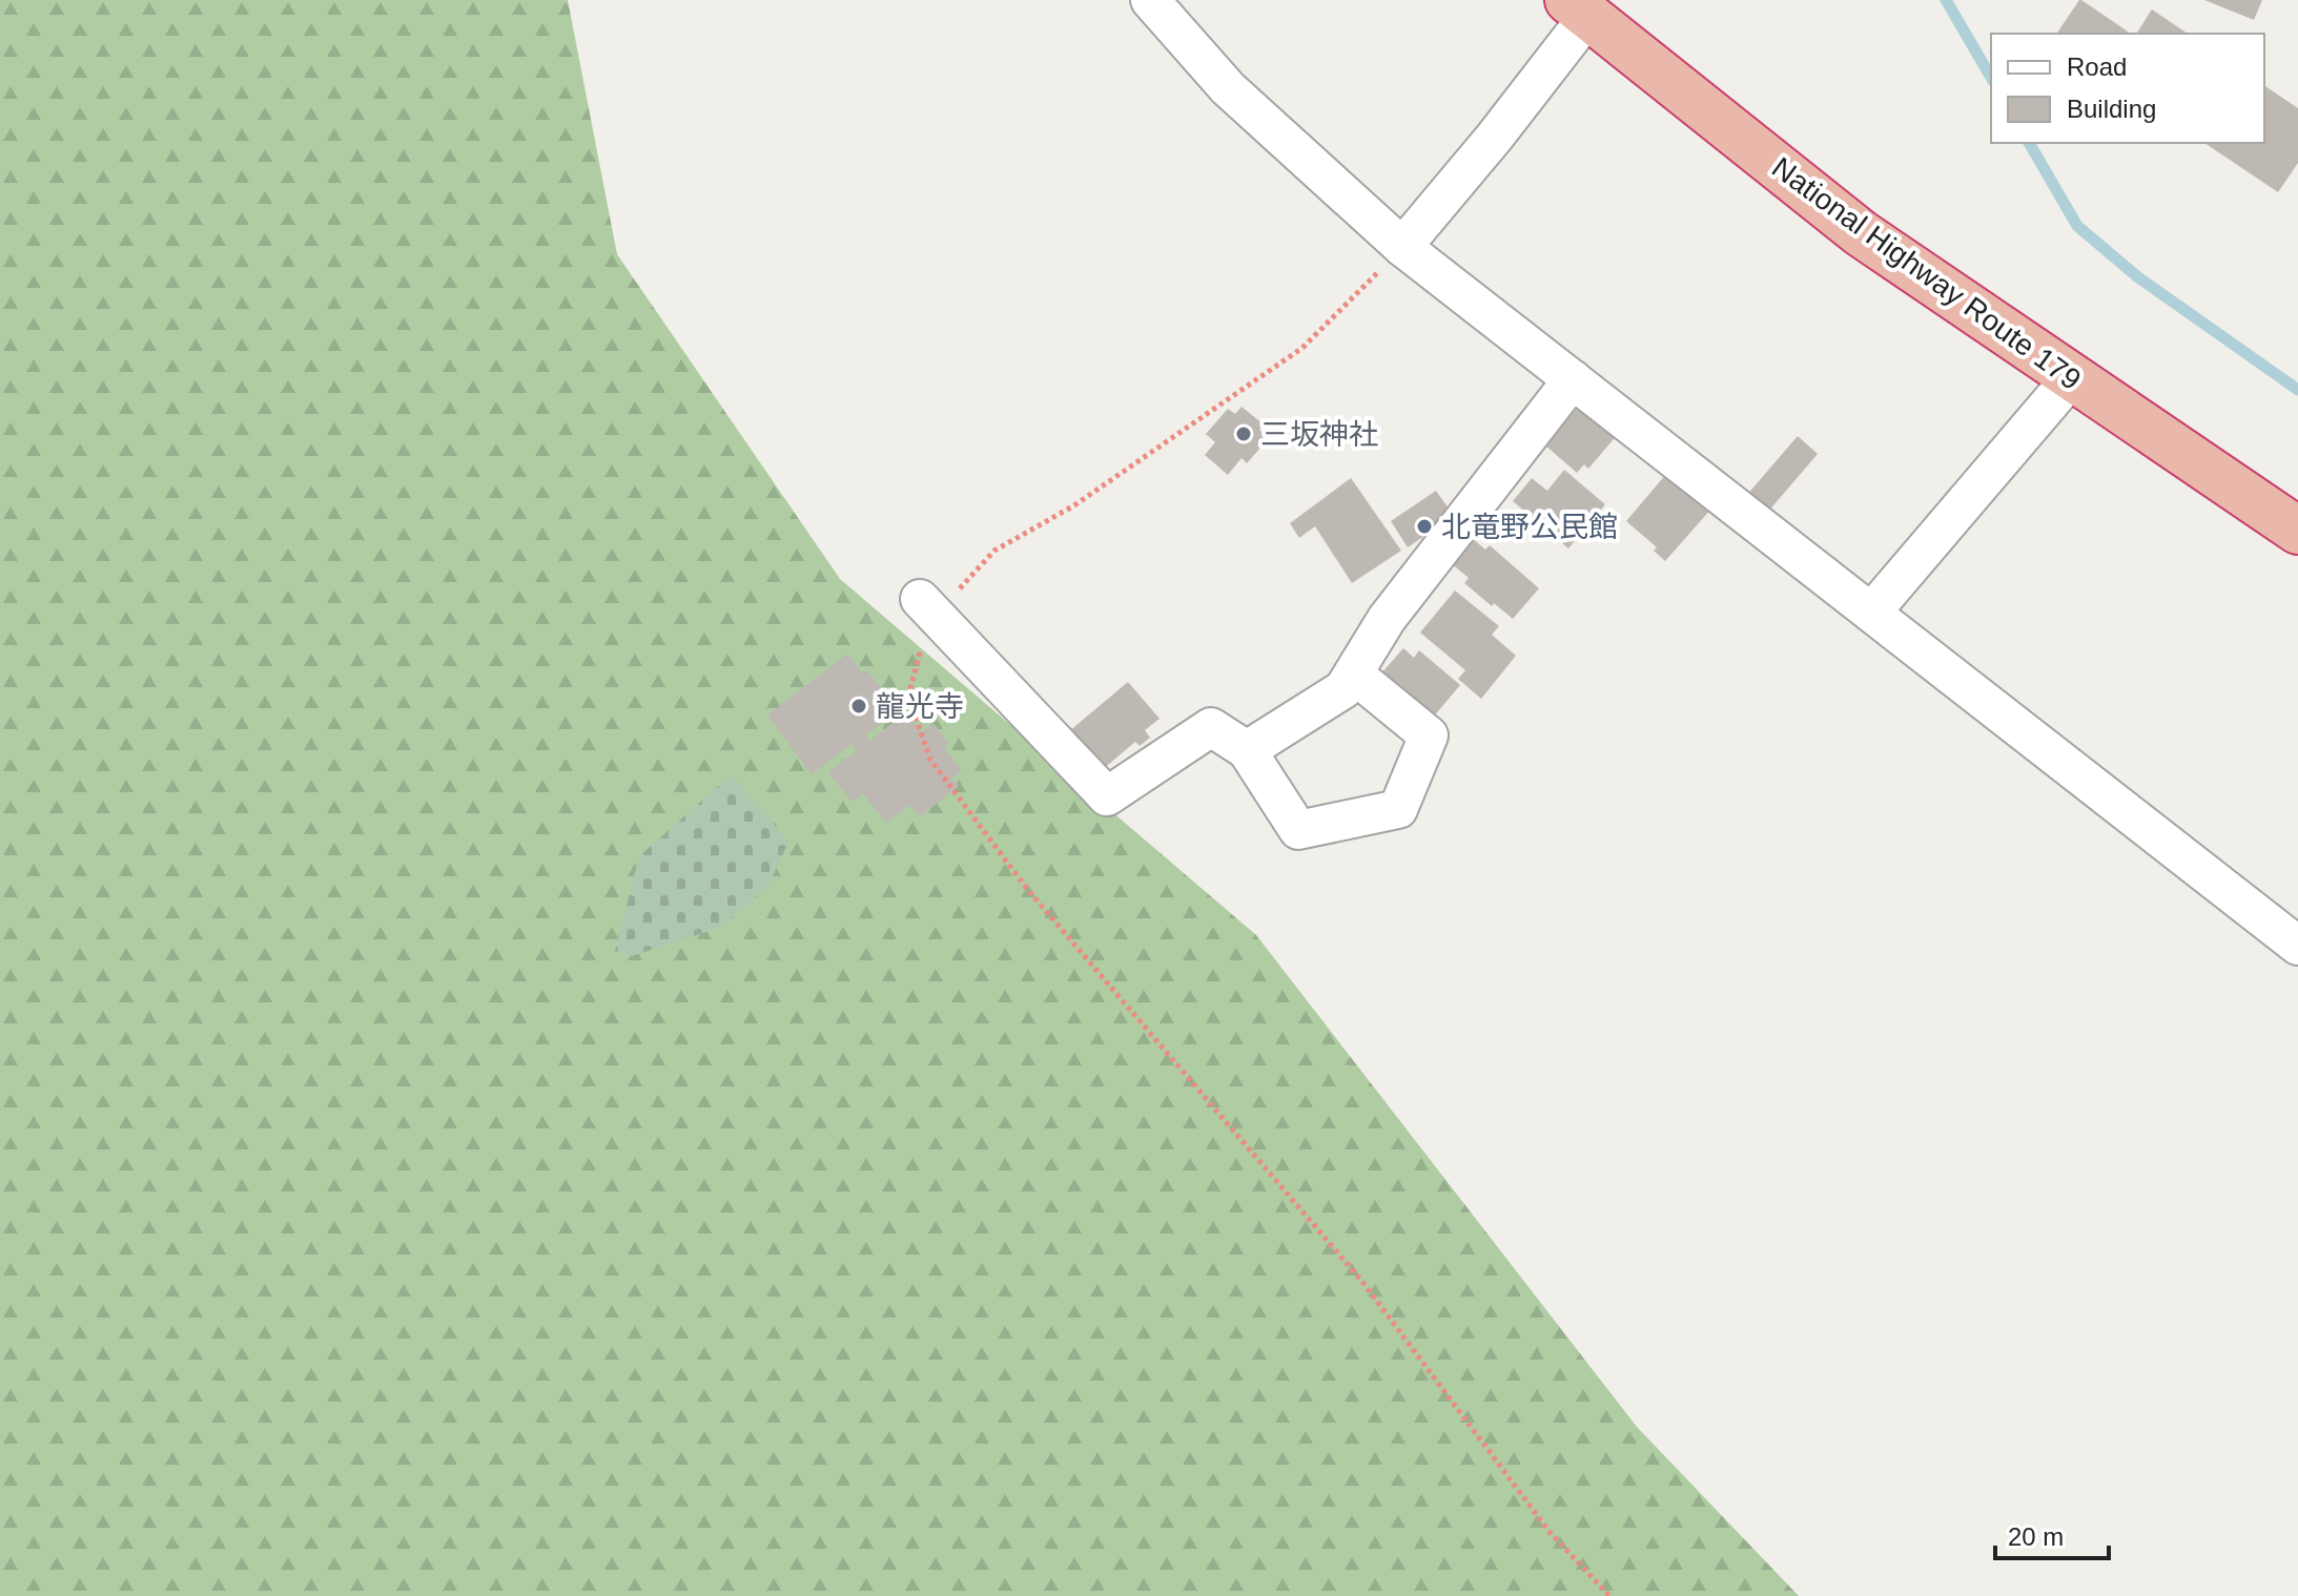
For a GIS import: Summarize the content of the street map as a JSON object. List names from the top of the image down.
{
  "streets": {
    "highway": ["National Highway Route 179"]
  },
  "places": ["三坂神社", "北竜野公民館", "龍光寺"],
  "legend": ["Road", "Building"],
  "scale_bar": "20 m"
}
